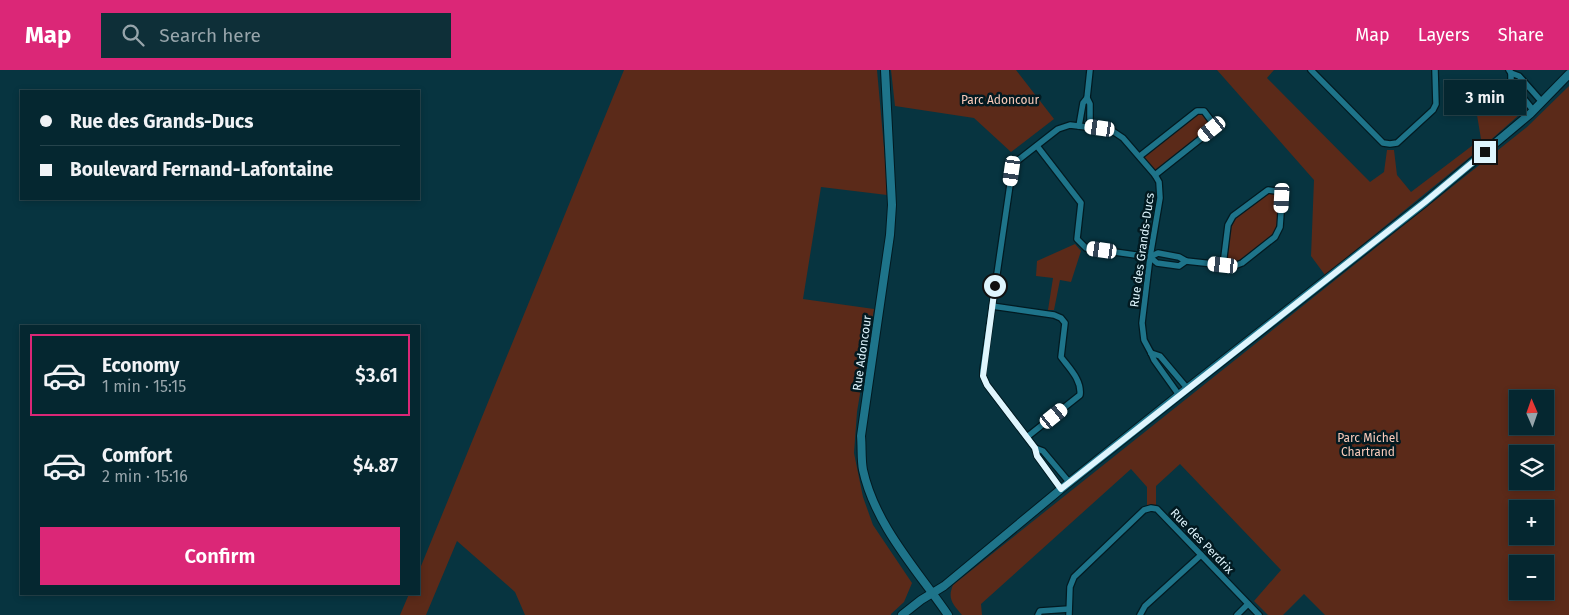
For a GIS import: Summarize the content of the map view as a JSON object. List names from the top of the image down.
{
  "streets": {
    "street": ["Rue des Grands-Ducs", "Rue Adoncour", "Rue des Perdrix"]
  },
  "parks": ["Parc Adoncour", "Parc Michel Chartrand"],
  "north": "top",
  "page": {
    "header": "Map",
    "search": "Search here",
    "nav": ["Map", "Layers", "Share"],
    "bubble": "3 min",
    "banner": ["Rue des Grands-Ducs", "Boulevard Fernand-Lafontaine"],
    "list": [
      {
        "name": "Economy",
        "note": "1 min · 15:15",
        "value": "$3.61"
      },
      {
        "name": "Comfort",
        "note": "2 min · 15:16",
        "value": "$4.87"
      }
    ],
    "map_buttons": ["+", "−"],
    "buttons": "Confirm"
  }
}
